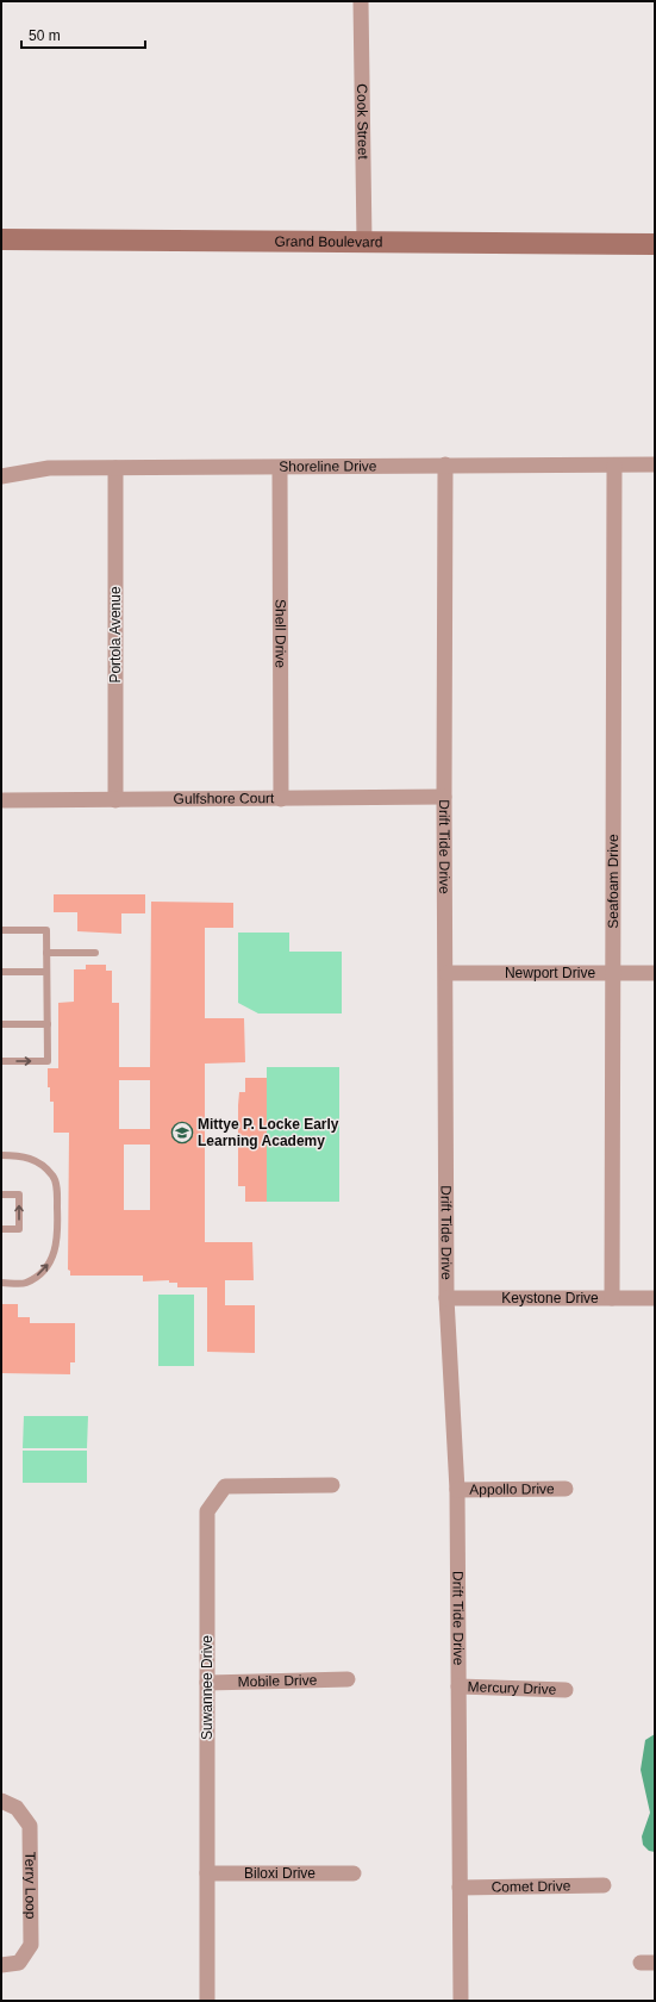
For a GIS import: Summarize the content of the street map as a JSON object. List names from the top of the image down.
{
  "streets": {
    "main road": ["Grand Boulevard"],
    "street": [
      "Cook Street",
      "Shoreline Drive",
      "Shell Drive",
      "Portola Avenue",
      "Gulfshore Court",
      "Drift Tide Drive",
      "Seafoam Drive",
      "Newport Drive",
      "Keystone Drive",
      "Appollo Drive",
      "Mobile Drive",
      "Suwannee Drive",
      "Mercury Drive",
      "Biloxi Drive",
      "Terry Loop",
      "Comet Drive"
    ]
  },
  "crossings": [
    ["Cook Street", "Grand Boulevard"],
    ["Shoreline Drive", "Shell Drive"],
    ["Shoreline Drive", "Portola Avenue"],
    ["Shoreline Drive", "Drift Tide Drive"],
    ["Shoreline Drive", "Seafoam Drive"],
    ["Shell Drive", "Gulfshore Court"],
    ["Portola Avenue", "Gulfshore Court"],
    ["Gulfshore Court", "Drift Tide Drive"],
    ["Drift Tide Drive", "Newport Drive"],
    ["Drift Tide Drive", "Keystone Drive"],
    ["Drift Tide Drive", "Appollo Drive"],
    ["Drift Tide Drive", "Mercury Drive"],
    ["Drift Tide Drive", "Comet Drive"],
    ["Seafoam Drive", "Newport Drive"],
    ["Seafoam Drive", "Keystone Drive"],
    ["Mobile Drive", "Suwannee Drive"],
    ["Suwannee Drive", "Biloxi Drive"]
  ],
  "places": {
    "school or university": ["Mittye P. Locke Early Learning Academy"]
  },
  "scale_bar": "50 m"
}
